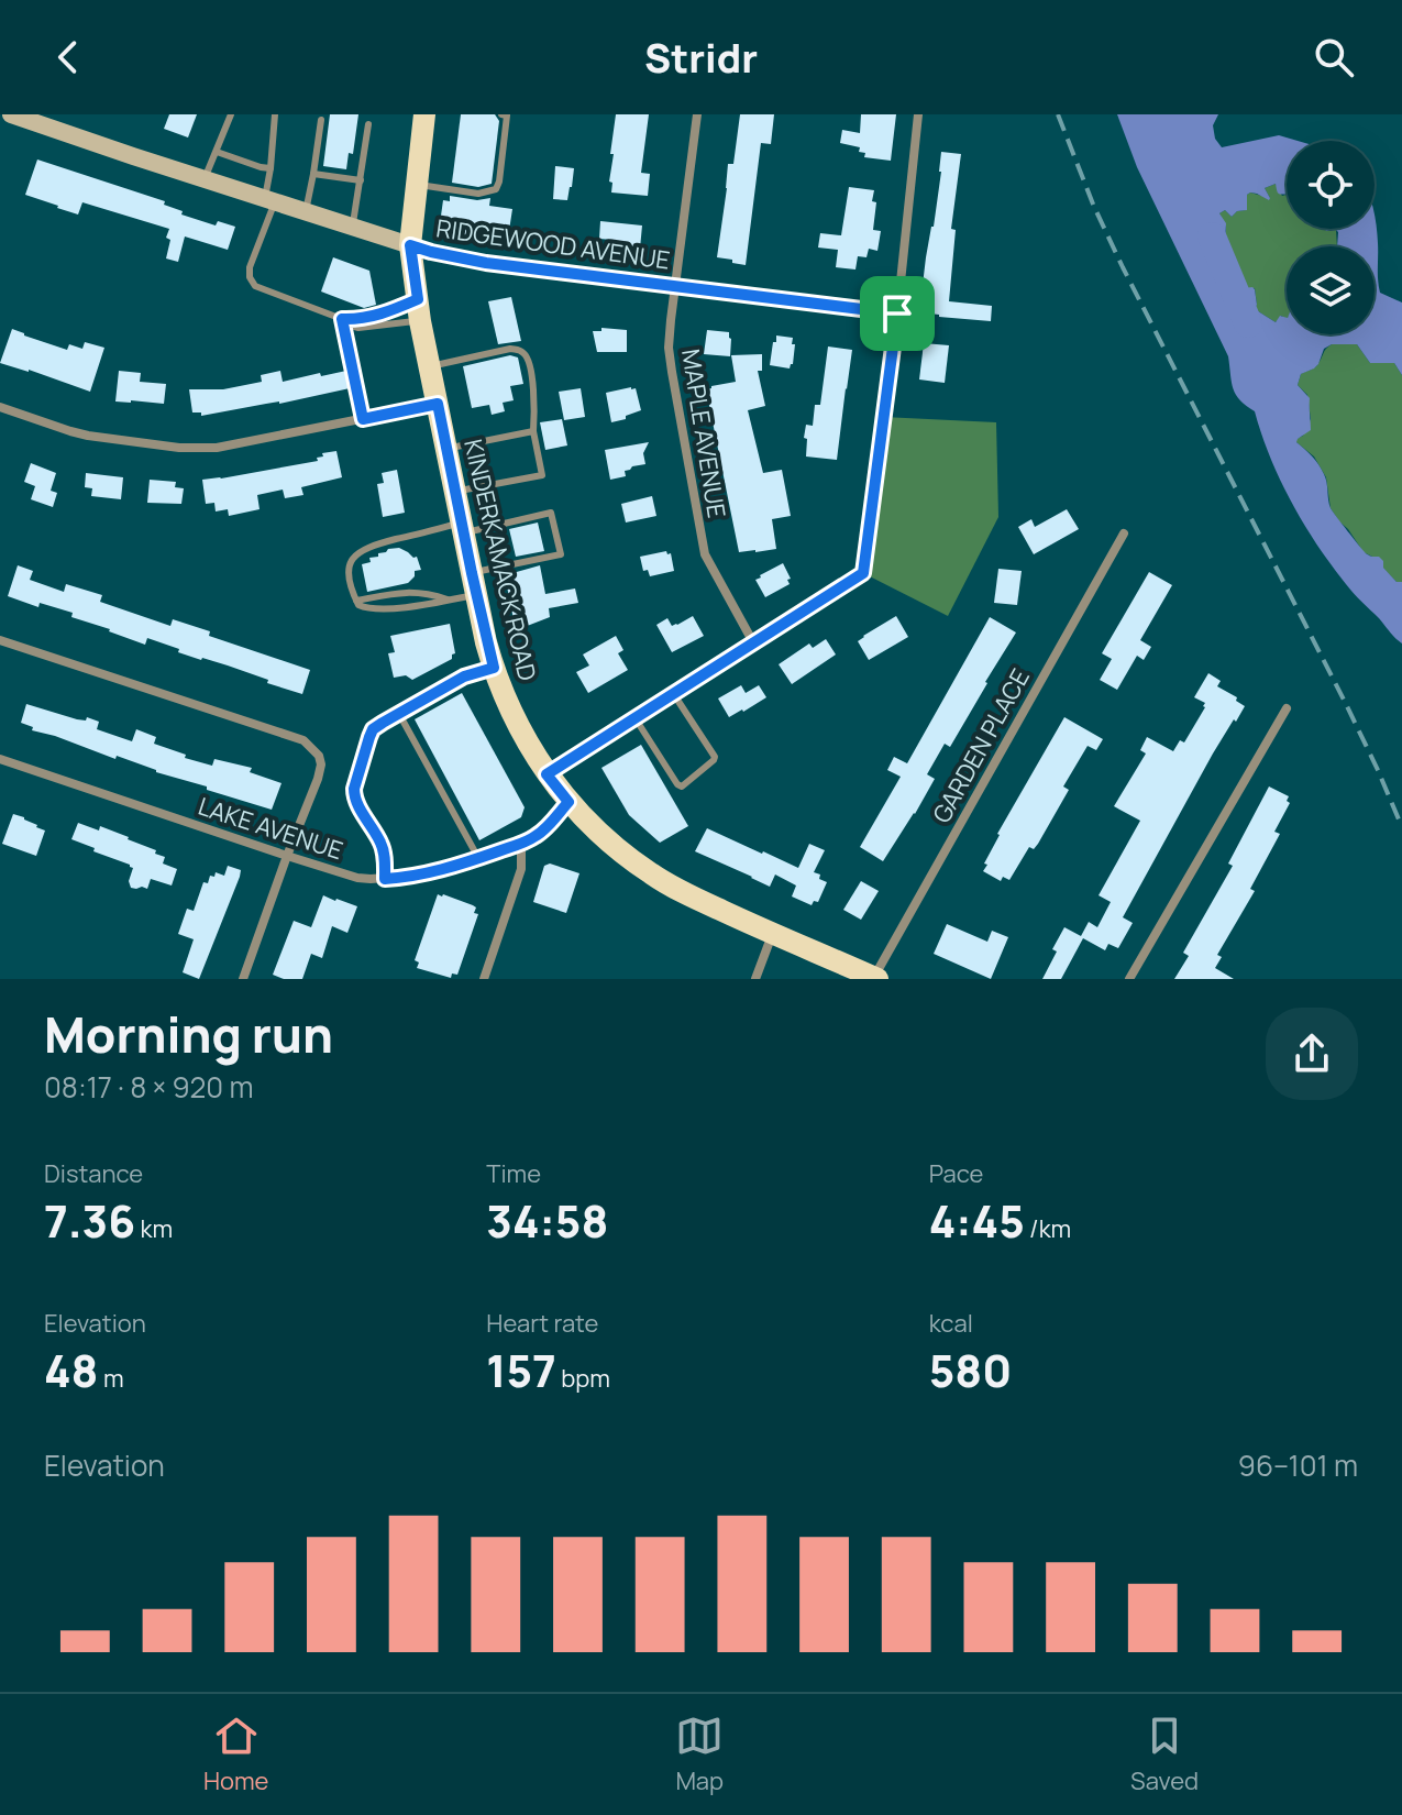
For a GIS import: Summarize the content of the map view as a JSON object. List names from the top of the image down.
{
  "streets": {
    "main road": ["KINDERKAMACK ROAD"],
    "street": [
      "RIDGEWOOD AVENUE",
      "MAPLE AVENUE",
      "GARDEN PLACE",
      "LAKE AVENUE"
    ]
  },
  "crossings": [
    ["RIDGEWOOD AVENUE", "MAPLE AVENUE"],
    ["RIDGEWOOD AVENUE", "KINDERKAMACK ROAD"],
    ["KINDERKAMACK ROAD", "GARDEN PLACE"],
    ["KINDERKAMACK ROAD", "LAKE AVENUE"]
  ],
  "page": {
    "header": "Stridr",
    "heading": ["Morning run", "08:17 · 8 × 920 m"],
    "stats": [
      ["Distance", "7.36 km"],
      ["Time", "34:58"],
      ["Pace", "4:45 /km"],
      ["Elevation", "48 m"],
      ["Heart rate", "157 bpm"],
      ["kcal", "580"]
    ],
    "chart": ["Elevation", "96–101 m"],
    "tabs": ["Home", "Map", "Saved"]
  }
}
